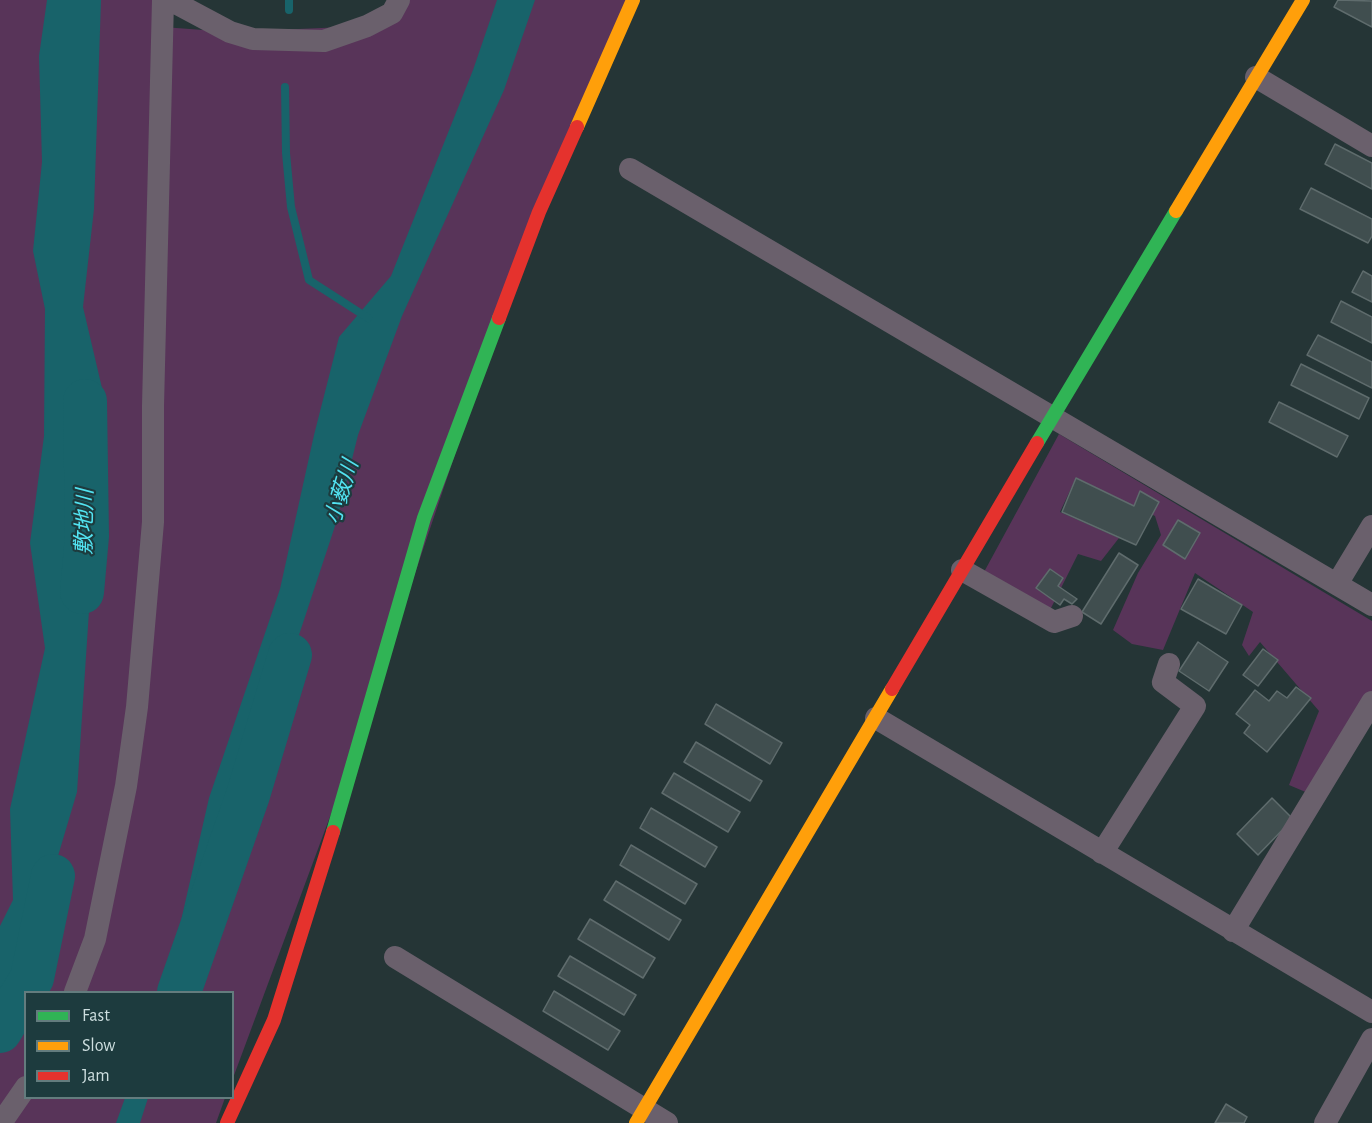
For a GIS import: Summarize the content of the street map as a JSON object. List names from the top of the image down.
{
  "water": ["小薮川", "敷地川"],
  "legend": ["Fast", "Slow", "Jam"]
}
